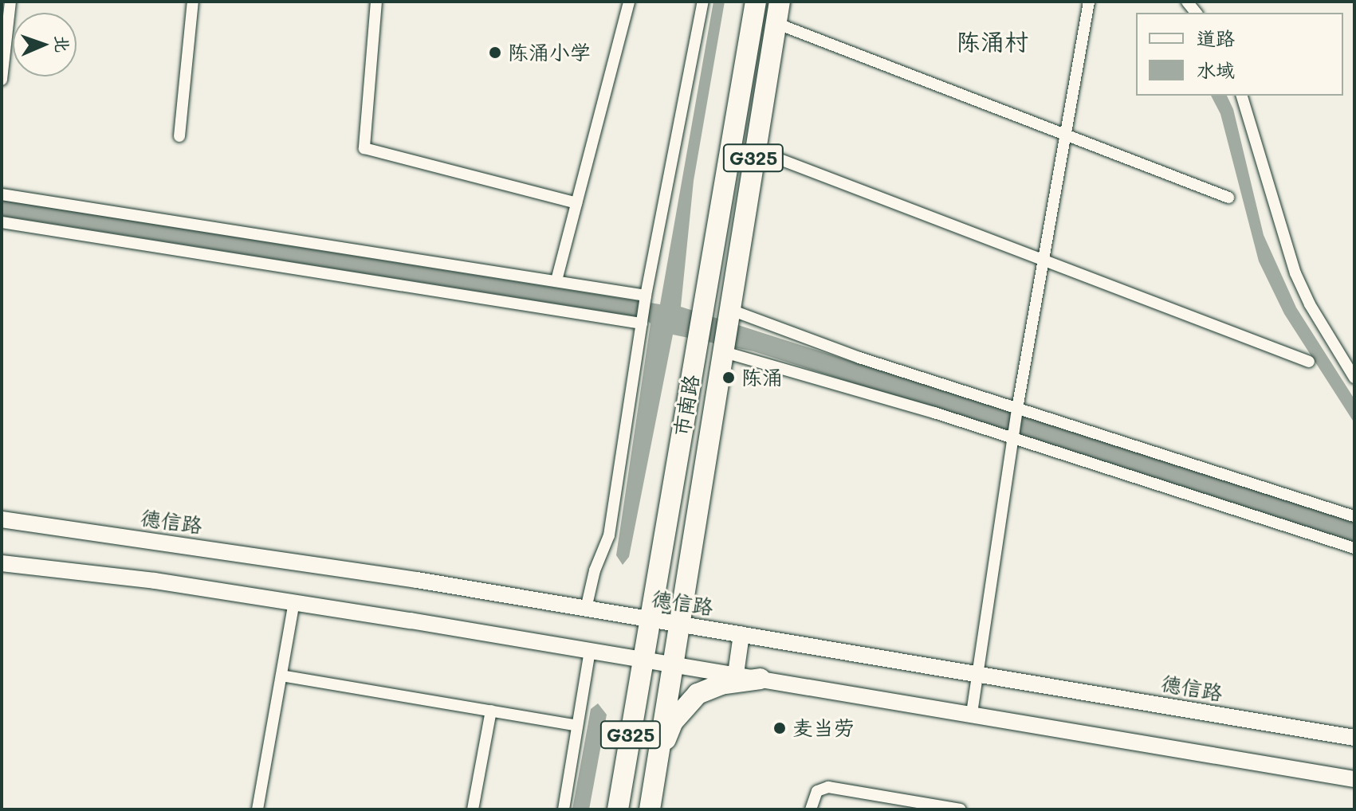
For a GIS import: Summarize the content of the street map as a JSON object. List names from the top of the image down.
{
  "streets": {
    "highway": ["G325", "市南路"],
    "main road": ["德信路"]
  },
  "crossings": [
    ["市南路", "德信路"]
  ],
  "districts": ["陈涌村"],
  "places": ["陈涌小学", "陈涌", "麦当劳"],
  "legend": ["道路", "水域"],
  "north": "right"
}
